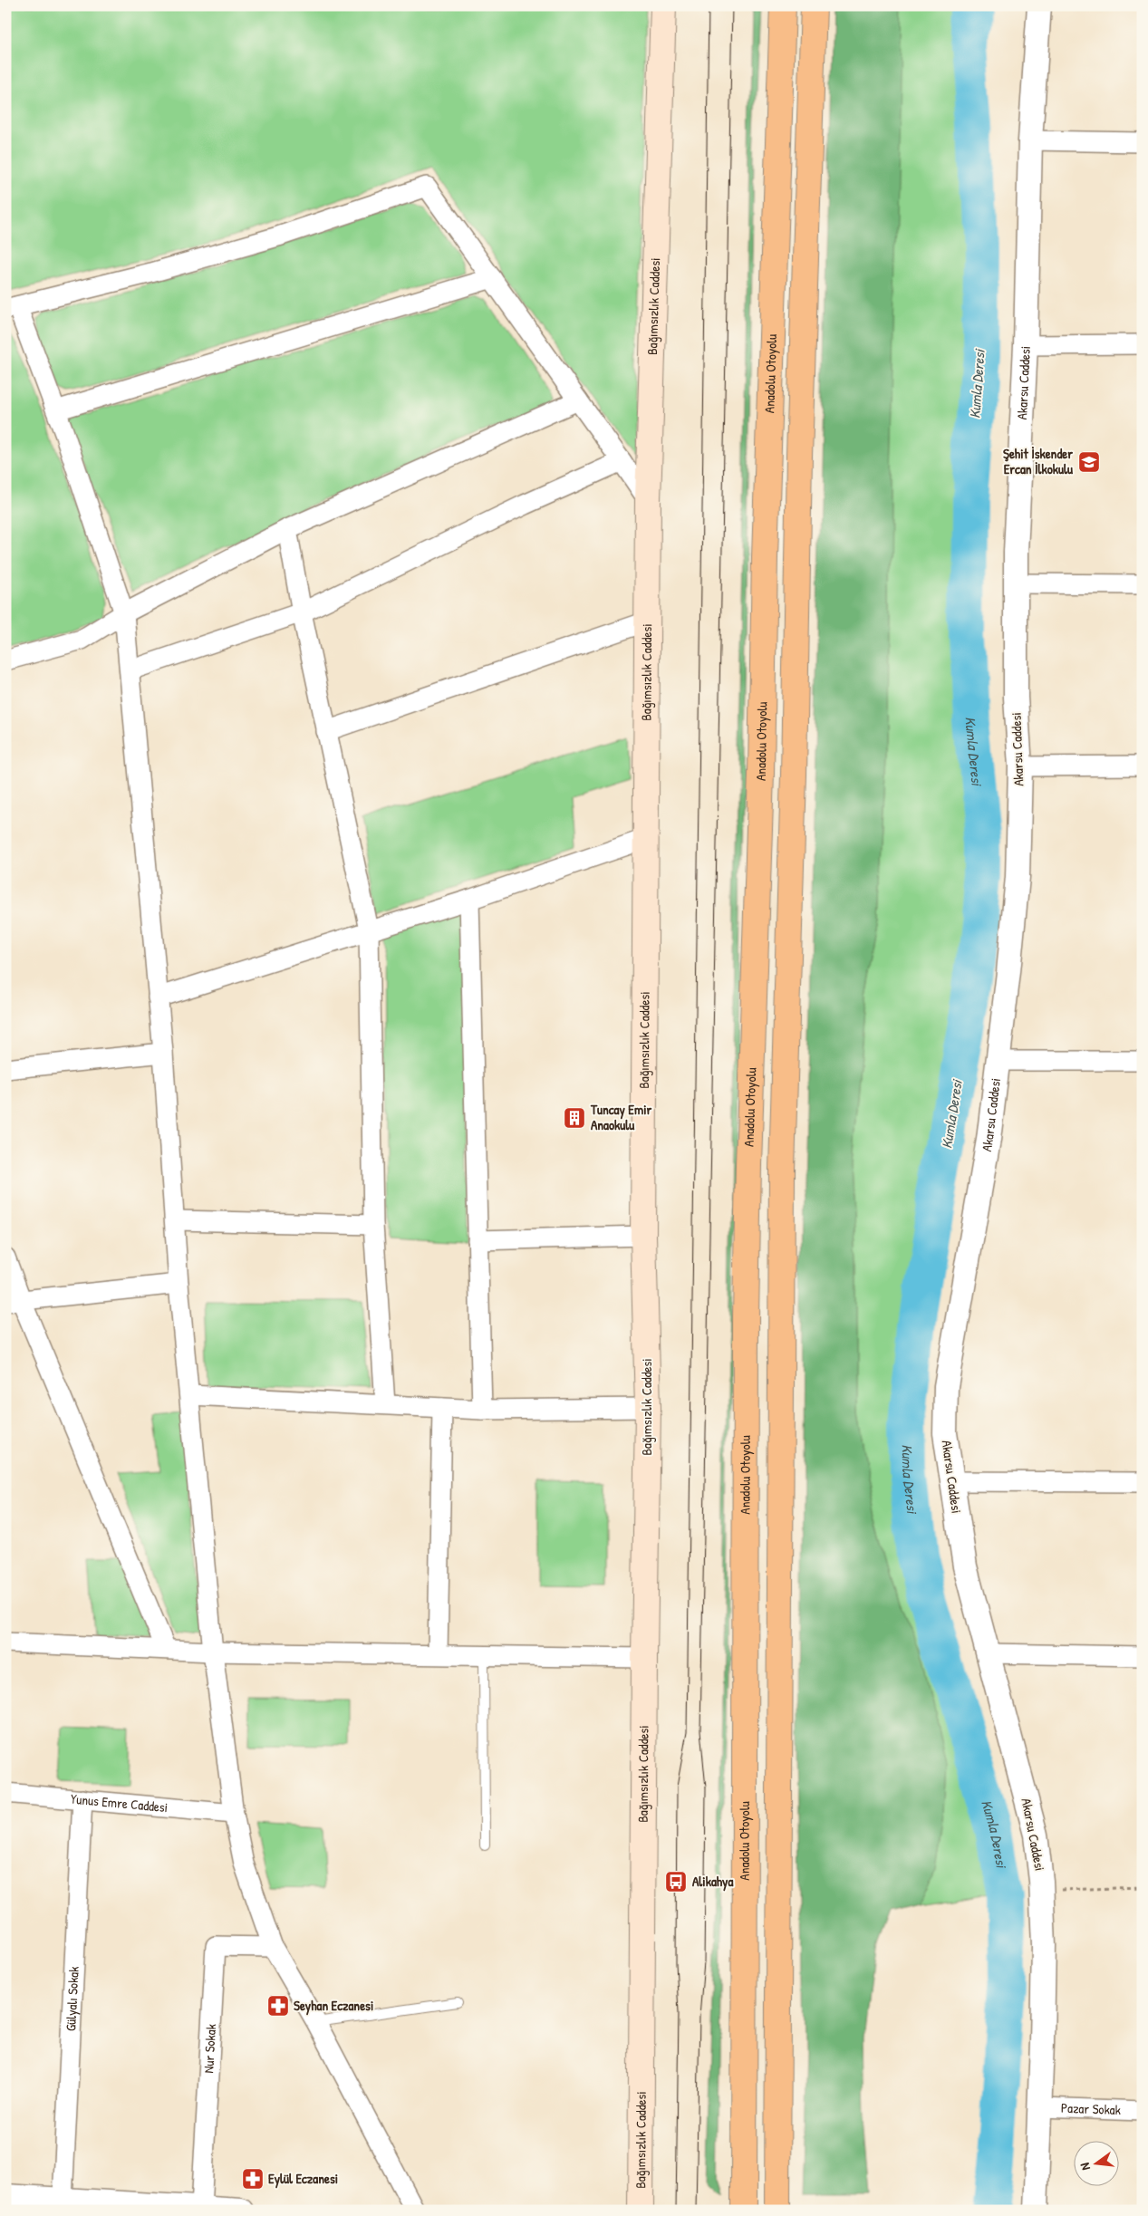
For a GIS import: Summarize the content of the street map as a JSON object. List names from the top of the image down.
{
  "streets": {
    "highway": ["Anadolu Otoyolu"],
    "main road": ["Bağımsızlık Caddesi"],
    "street": [
      "Akarsu Caddesi",
      "Yunus Emre Caddesi",
      "Gülyalı Sokak",
      "Nur Sokak",
      "Pazar Sokak"
    ]
  },
  "crossings": [
    ["Akarsu Caddesi", "Pazar Sokak"],
    ["Yunus Emre Caddesi", "Gülyalı Sokak"]
  ],
  "water": ["Kumla Deresi"],
  "places": {
    "school or university": ["Şehit İskender Ercan İlkokulu"],
    "building": ["Tuncay Emir Anaokulu"],
    "bus stop": ["Alikahya"],
    "pharmacy": ["Seyhan Eczanesi", "Eylül Eczanesi"]
  },
  "north": "left"
}
